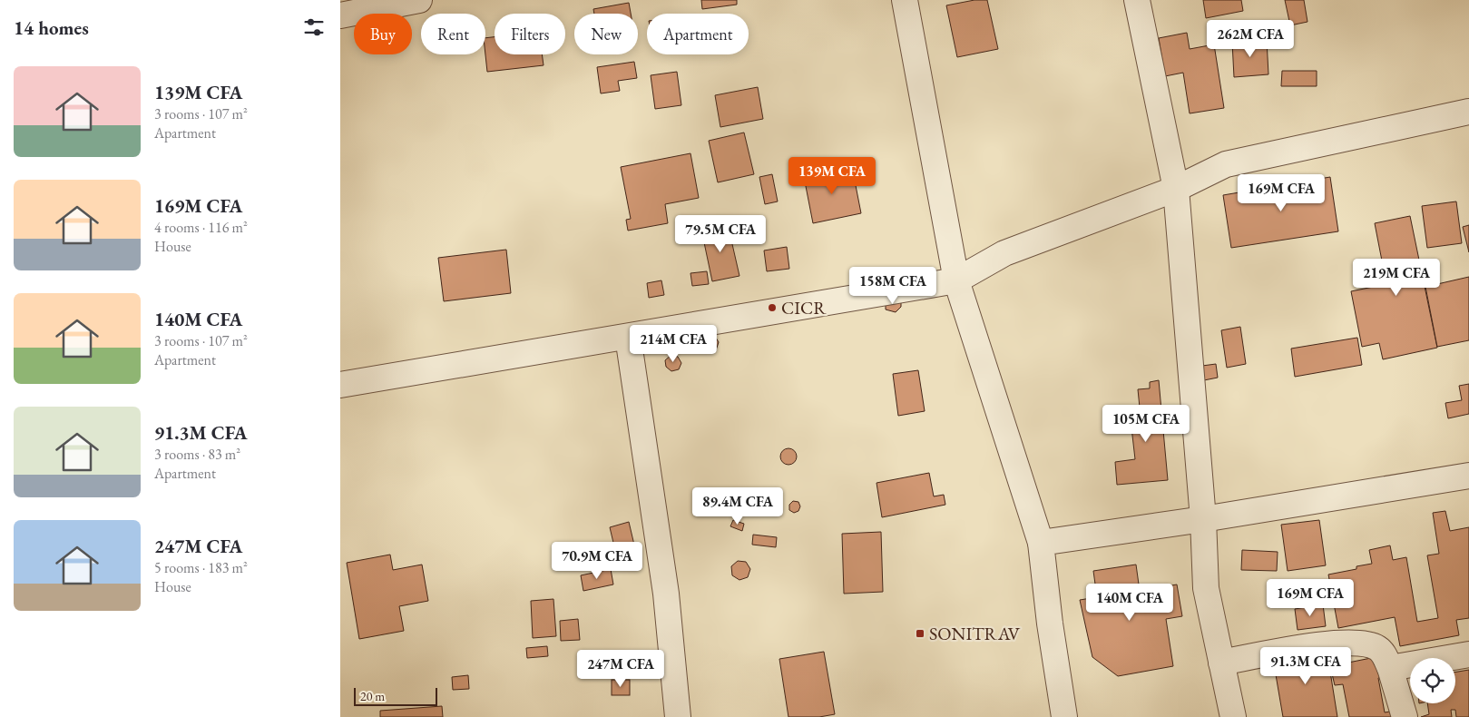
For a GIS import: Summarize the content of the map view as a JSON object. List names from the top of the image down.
{
  "places": {
    "other": ["CICR"],
    "transit": ["SONITRAV"]
  },
  "scale_bar": "20 m",
  "page": {
    "heading": "14 homes",
    "chip": [
      "Buy",
      "Rent",
      "Filters",
      "New",
      "Apartment"
    ],
    "price": [
      "262M CFA",
      "139M CFA",
      "169M CFA",
      "79.5M CFA",
      "219M CFA",
      "158M CFA",
      "214M CFA",
      "105M CFA",
      "89.4M CFA",
      "70.9M CFA",
      "169M CFA",
      "140M CFA",
      "91.3M CFA",
      "247M CFA"
    ],
    "list": [
      {
        "name": "139M CFA",
        "note": "3 rooms · 107 m² · Apartment"
      },
      {
        "name": "169M CFA",
        "note": "4 rooms · 116 m² · House"
      },
      {
        "name": "140M CFA",
        "note": "3 rooms · 107 m² · Apartment"
      },
      {
        "name": "91.3M CFA",
        "note": "3 rooms · 83 m² · Apartment"
      },
      {
        "name": "247M CFA",
        "note": "5 rooms · 183 m² · House"
      }
    ],
    "scale": "20 m"
  }
}
